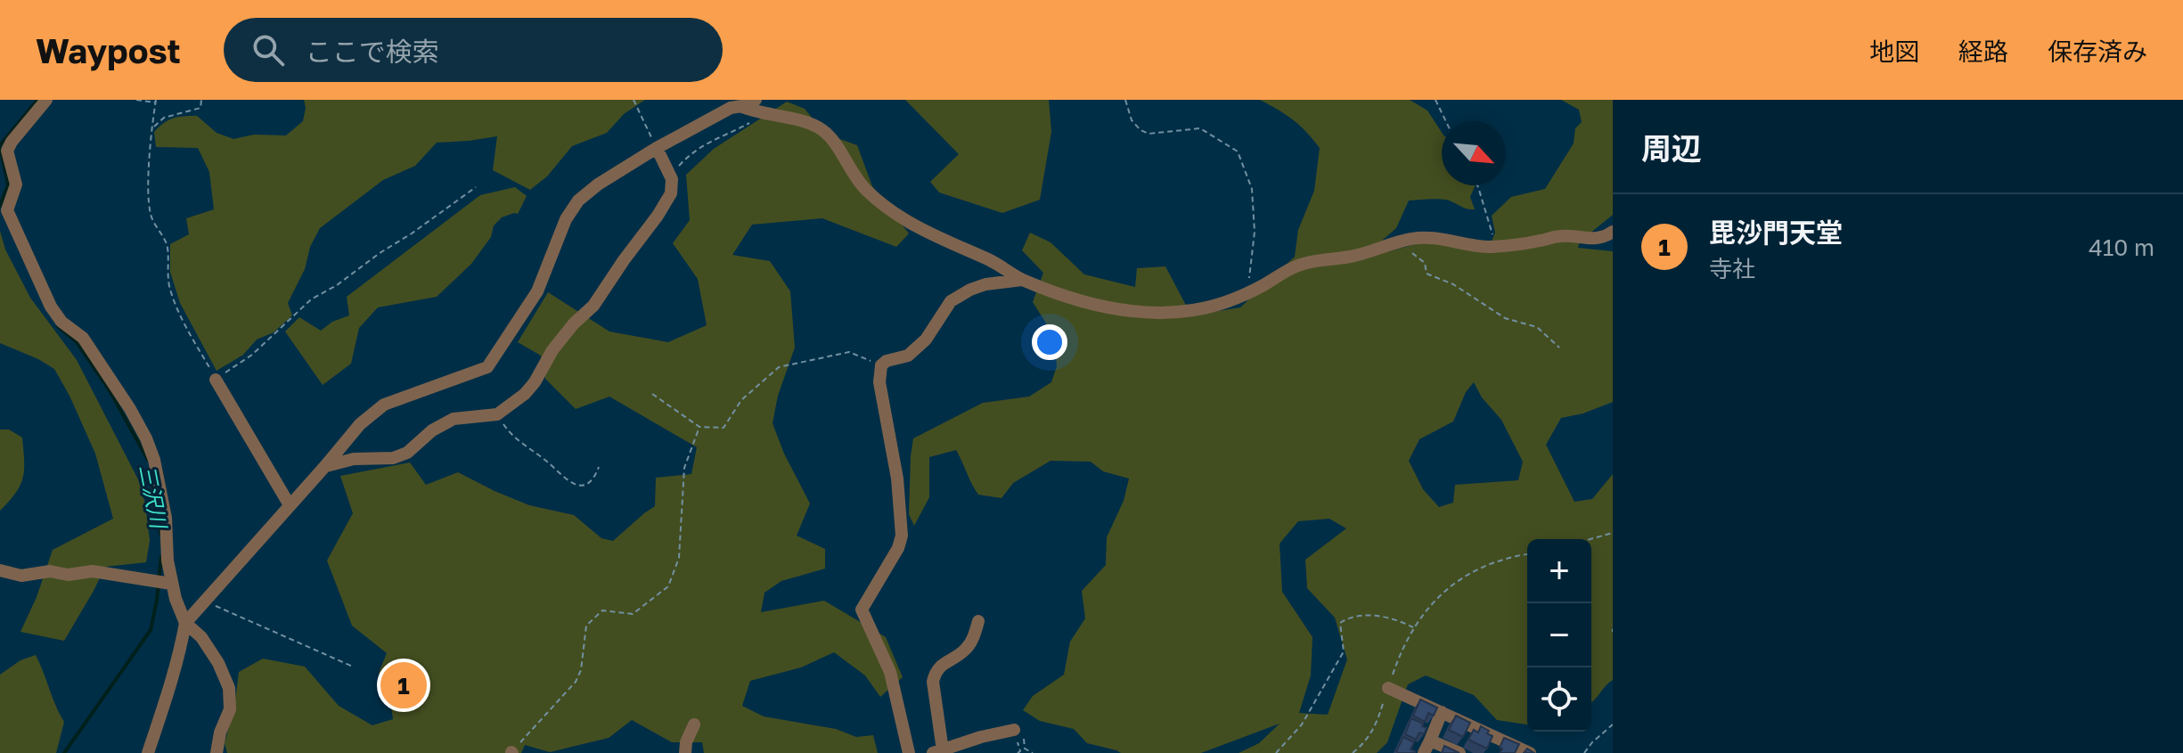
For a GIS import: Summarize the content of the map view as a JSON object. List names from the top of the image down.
{
  "water": ["三沢川"],
  "north": "bottom right",
  "page": {
    "header": "Waypost",
    "search": "ここで検索",
    "nav": ["地図", "経路", "保存済み"],
    "heading": "周辺",
    "list": [
      {
        "mark": "1",
        "name": "毘沙門天堂",
        "note": "寺社",
        "value": "410 m"
      }
    ],
    "map_buttons": ["+", "−"],
    "pins": "1"
  }
}
